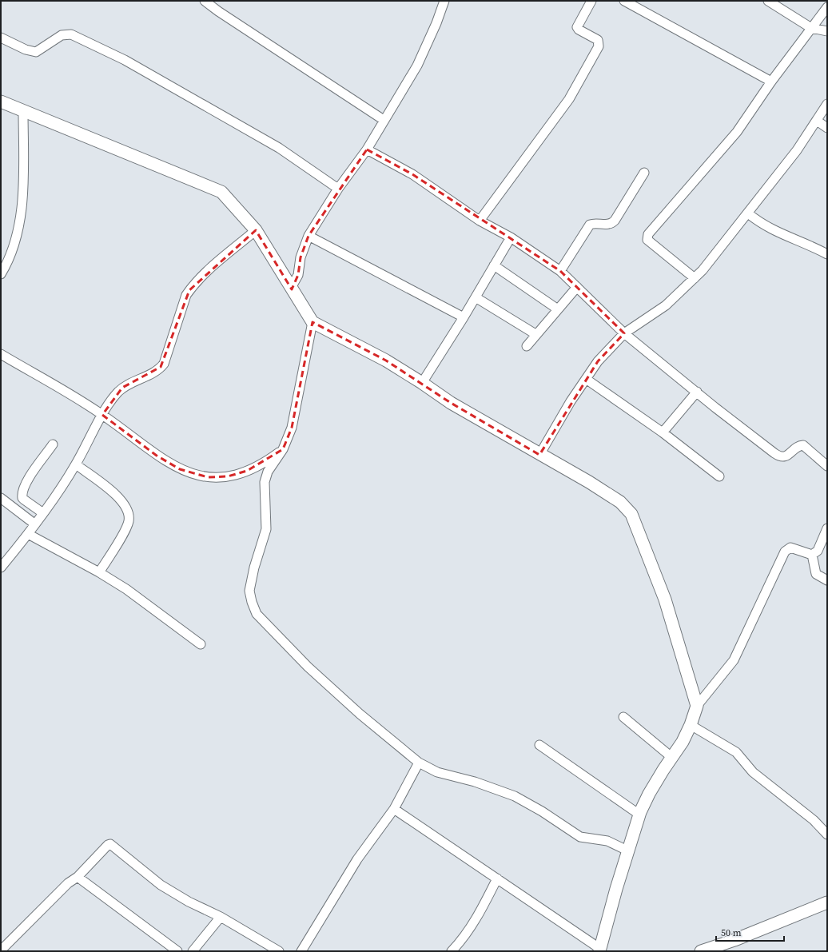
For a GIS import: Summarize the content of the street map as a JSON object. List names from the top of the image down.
{
  "scale_bar": "50 m"
}
